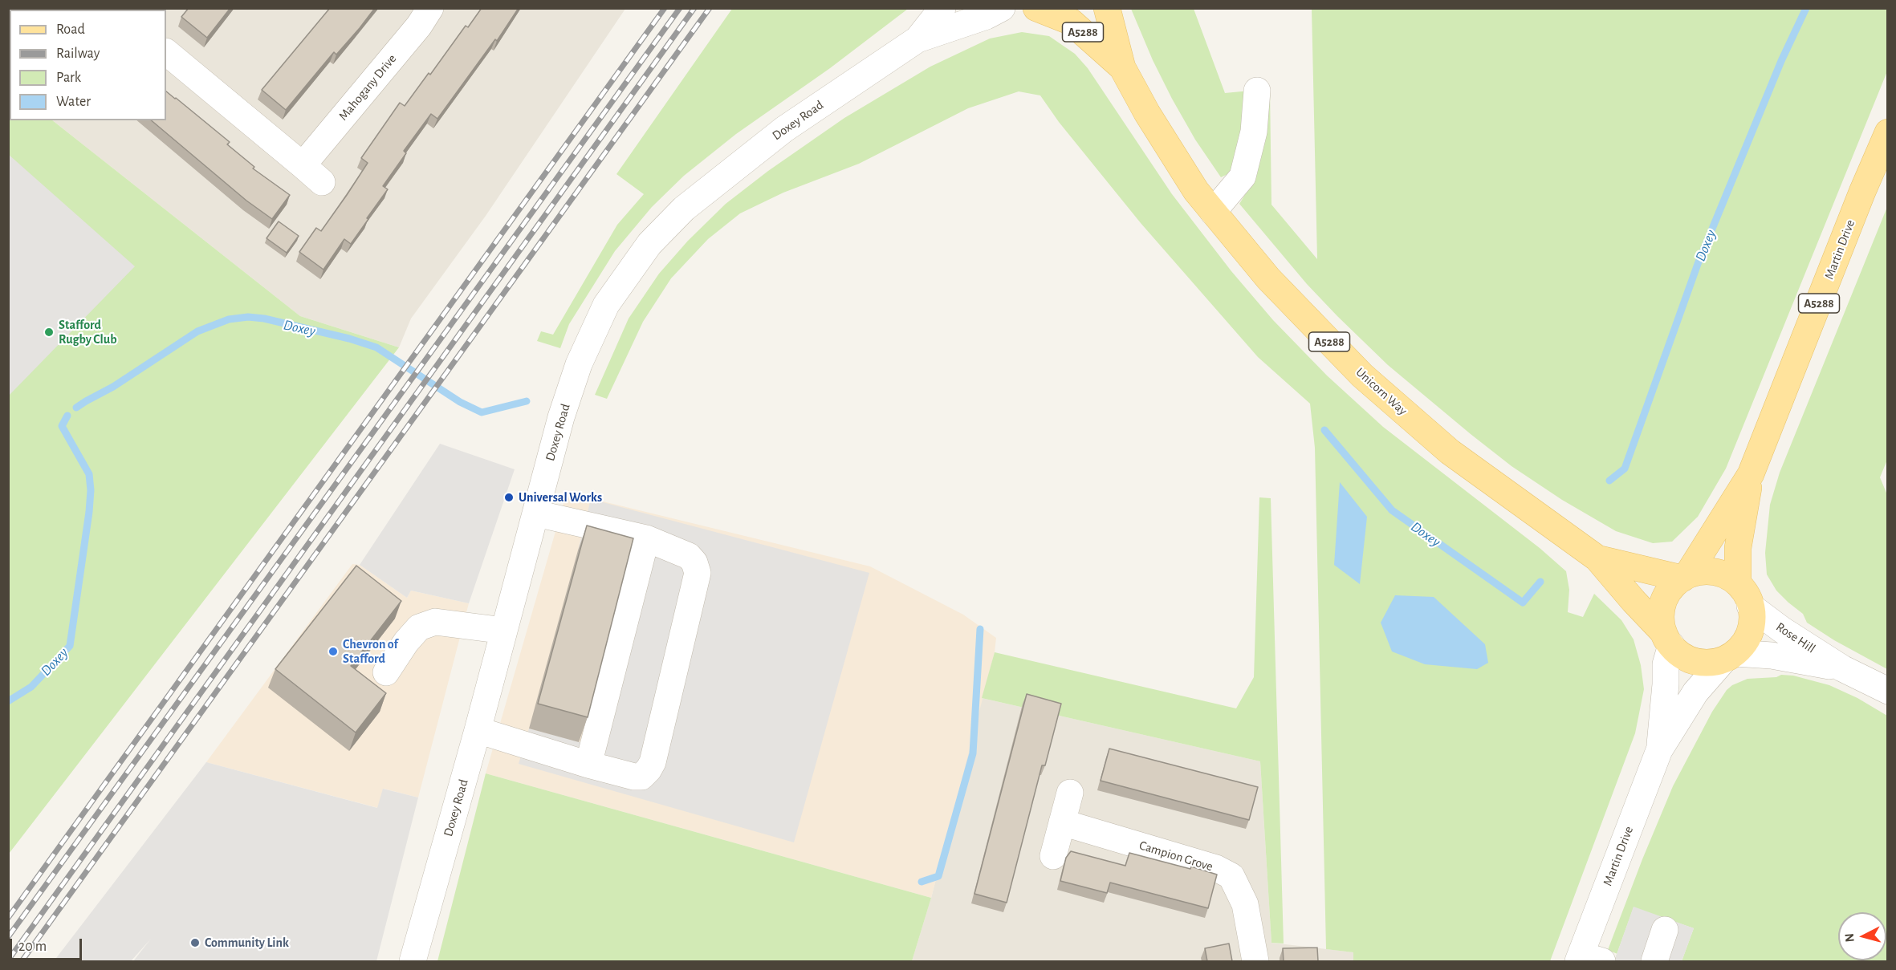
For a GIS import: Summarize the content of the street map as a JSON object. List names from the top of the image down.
{
  "streets": {
    "main road": ["A5288", "Martin Drive", "Unicorn Way"],
    "street": [
      "Mahogany Drive",
      "Doxey Road",
      "Rose Hill",
      "Campion Grove"
    ]
  },
  "crossings": [
    ["A5288", "Martin Drive"],
    ["A5288", "Unicorn Way"],
    ["A5288", "Rose Hill"],
    ["Martin Drive", "Unicorn Way"],
    ["Martin Drive", "Rose Hill"],
    ["Unicorn Way", "Rose Hill"]
  ],
  "water": ["Doxey"],
  "places": [
    "Stafford Rugby Club",
    "Universal Works",
    "Chevron of Stafford",
    "Community Link"
  ],
  "legend": [
    "Road",
    "Railway",
    "Park",
    "Water"
  ],
  "scale_bar": "20 m",
  "north": "left"
}
